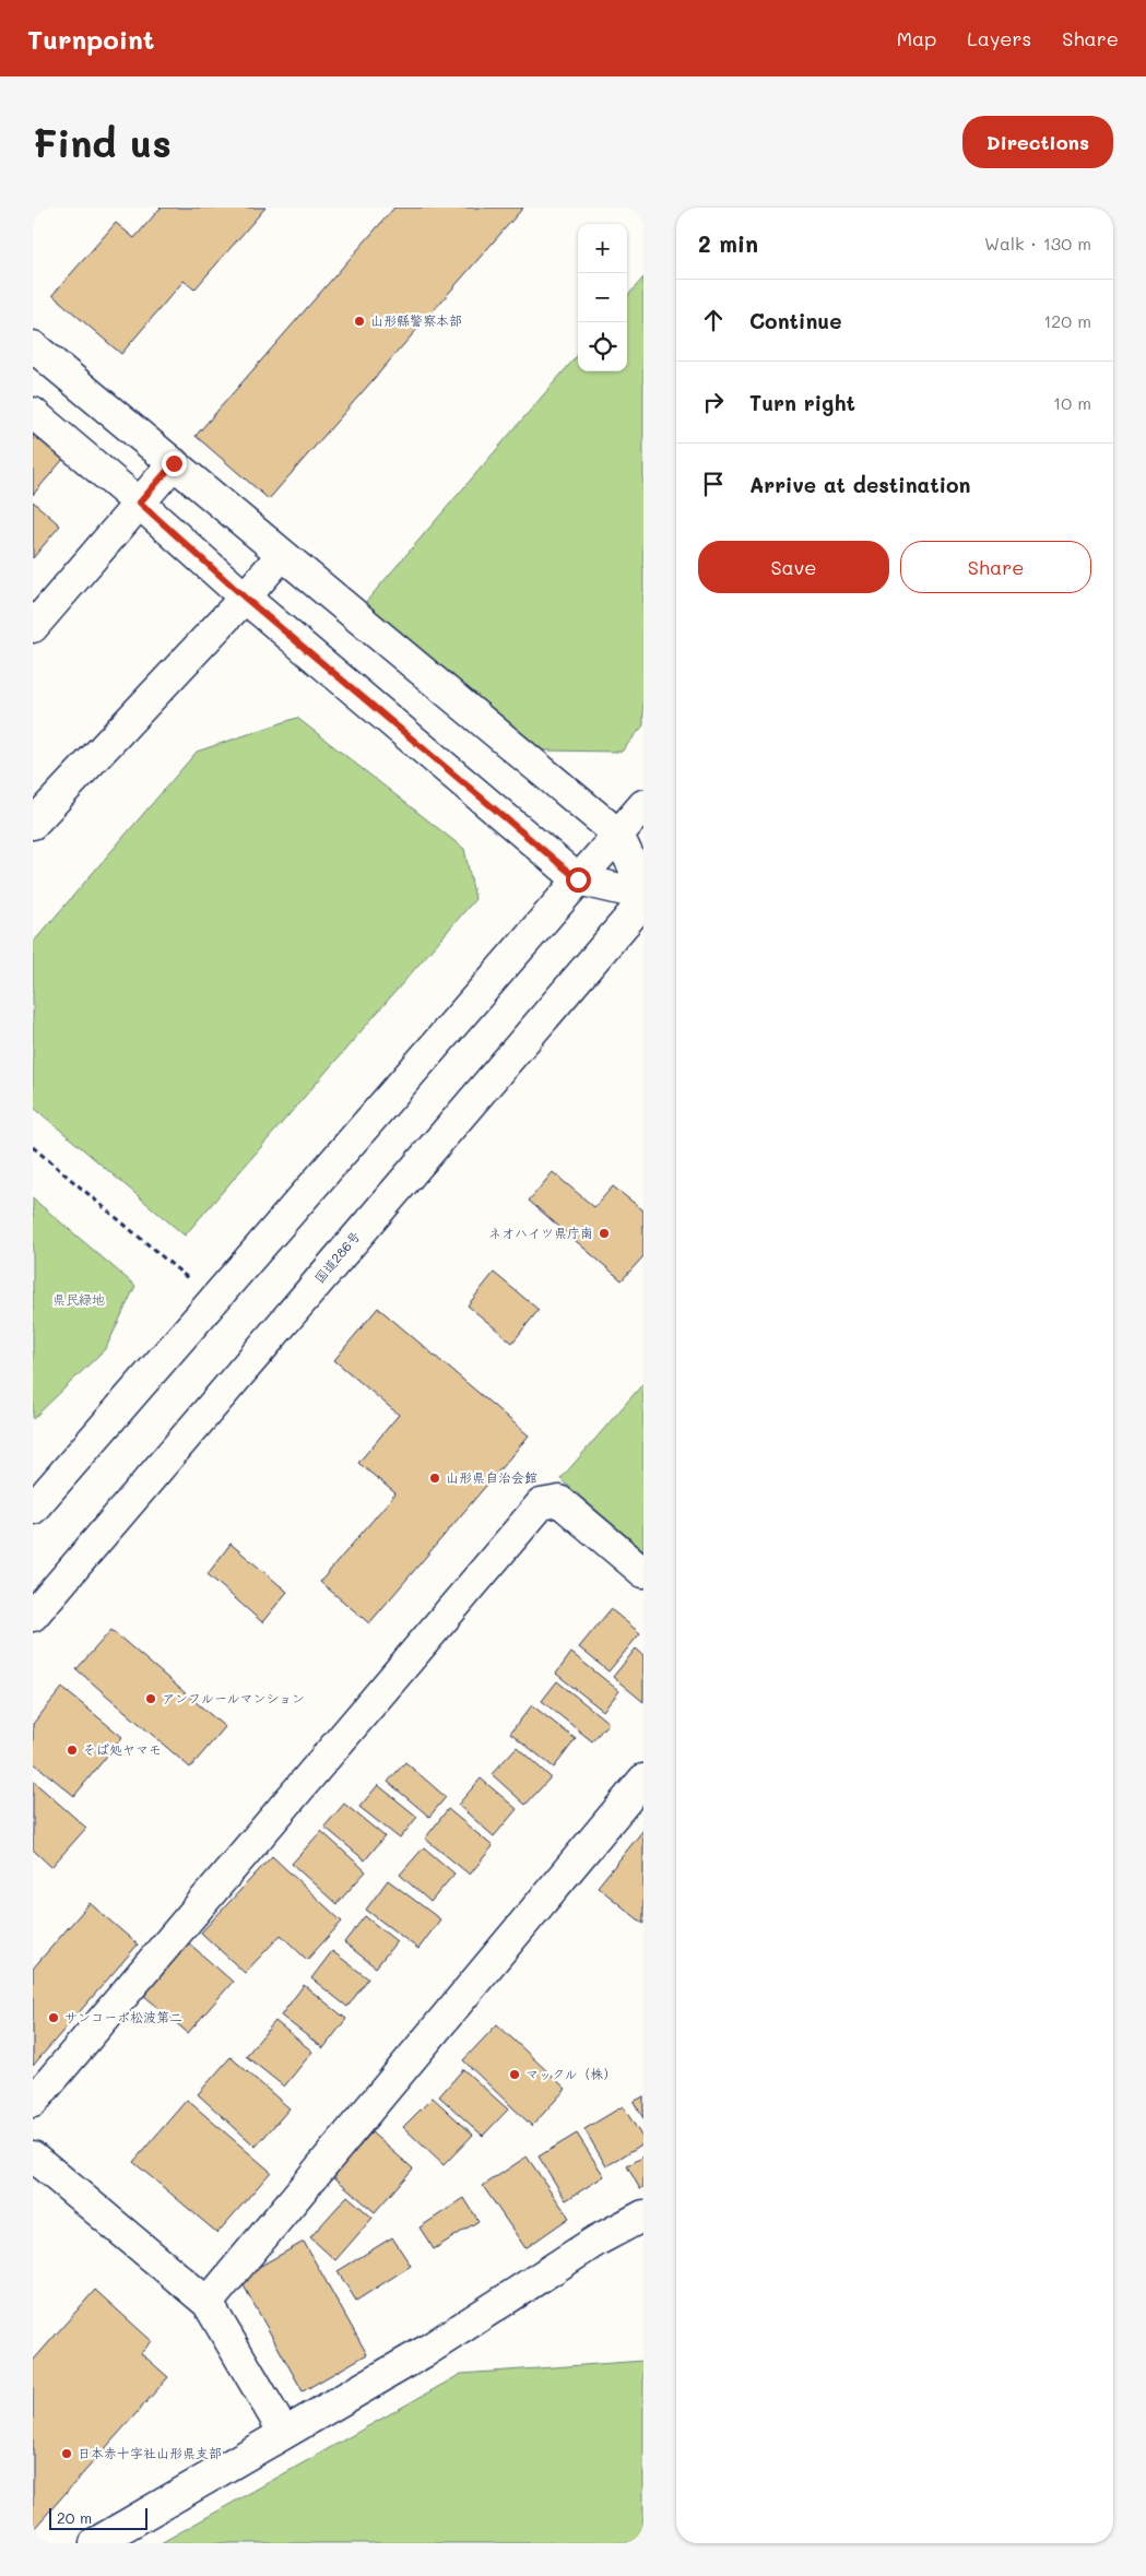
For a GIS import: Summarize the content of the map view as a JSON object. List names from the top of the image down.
{
  "streets": {
    "main road": ["国道286号"]
  },
  "parks": ["県民緑地"],
  "places": [
    "山形縣警察本部",
    "ネオハイツ県庁南",
    "山形県自治会館",
    "アンフルールマンション",
    "そば処ヤマモ",
    "サンコーポ松波第二",
    "マックル（株）",
    "日本赤十字社山形県支部"
  ],
  "scale_bar": "20 m",
  "page": {
    "header": "Turnpoint",
    "nav": ["Map", "Layers", "Share"],
    "buttons": [
      "Directions",
      ["Save", "Share"]
    ],
    "title": "Find us",
    "heading": ["2 min", "Walk · 130 m"],
    "map_buttons": ["+", "−"],
    "list": [
      ["Continue", "120 m"],
      ["Turn right", "10 m"],
      "Arrive at destination"
    ],
    "scale": "20 m"
  }
}
